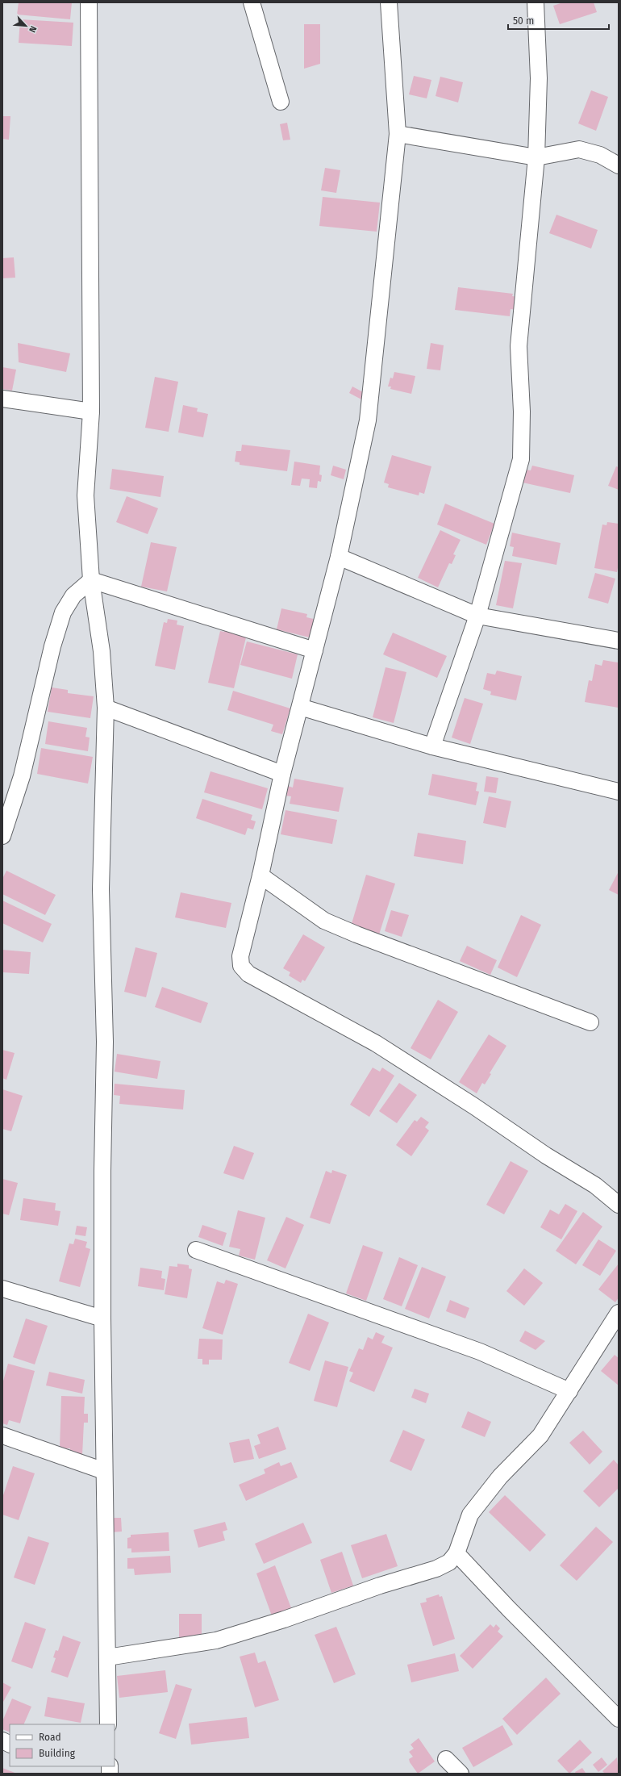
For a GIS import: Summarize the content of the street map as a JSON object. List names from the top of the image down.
{
  "legend": ["Road", "Building"],
  "scale_bar": "50 m",
  "north": "bottom right"
}
